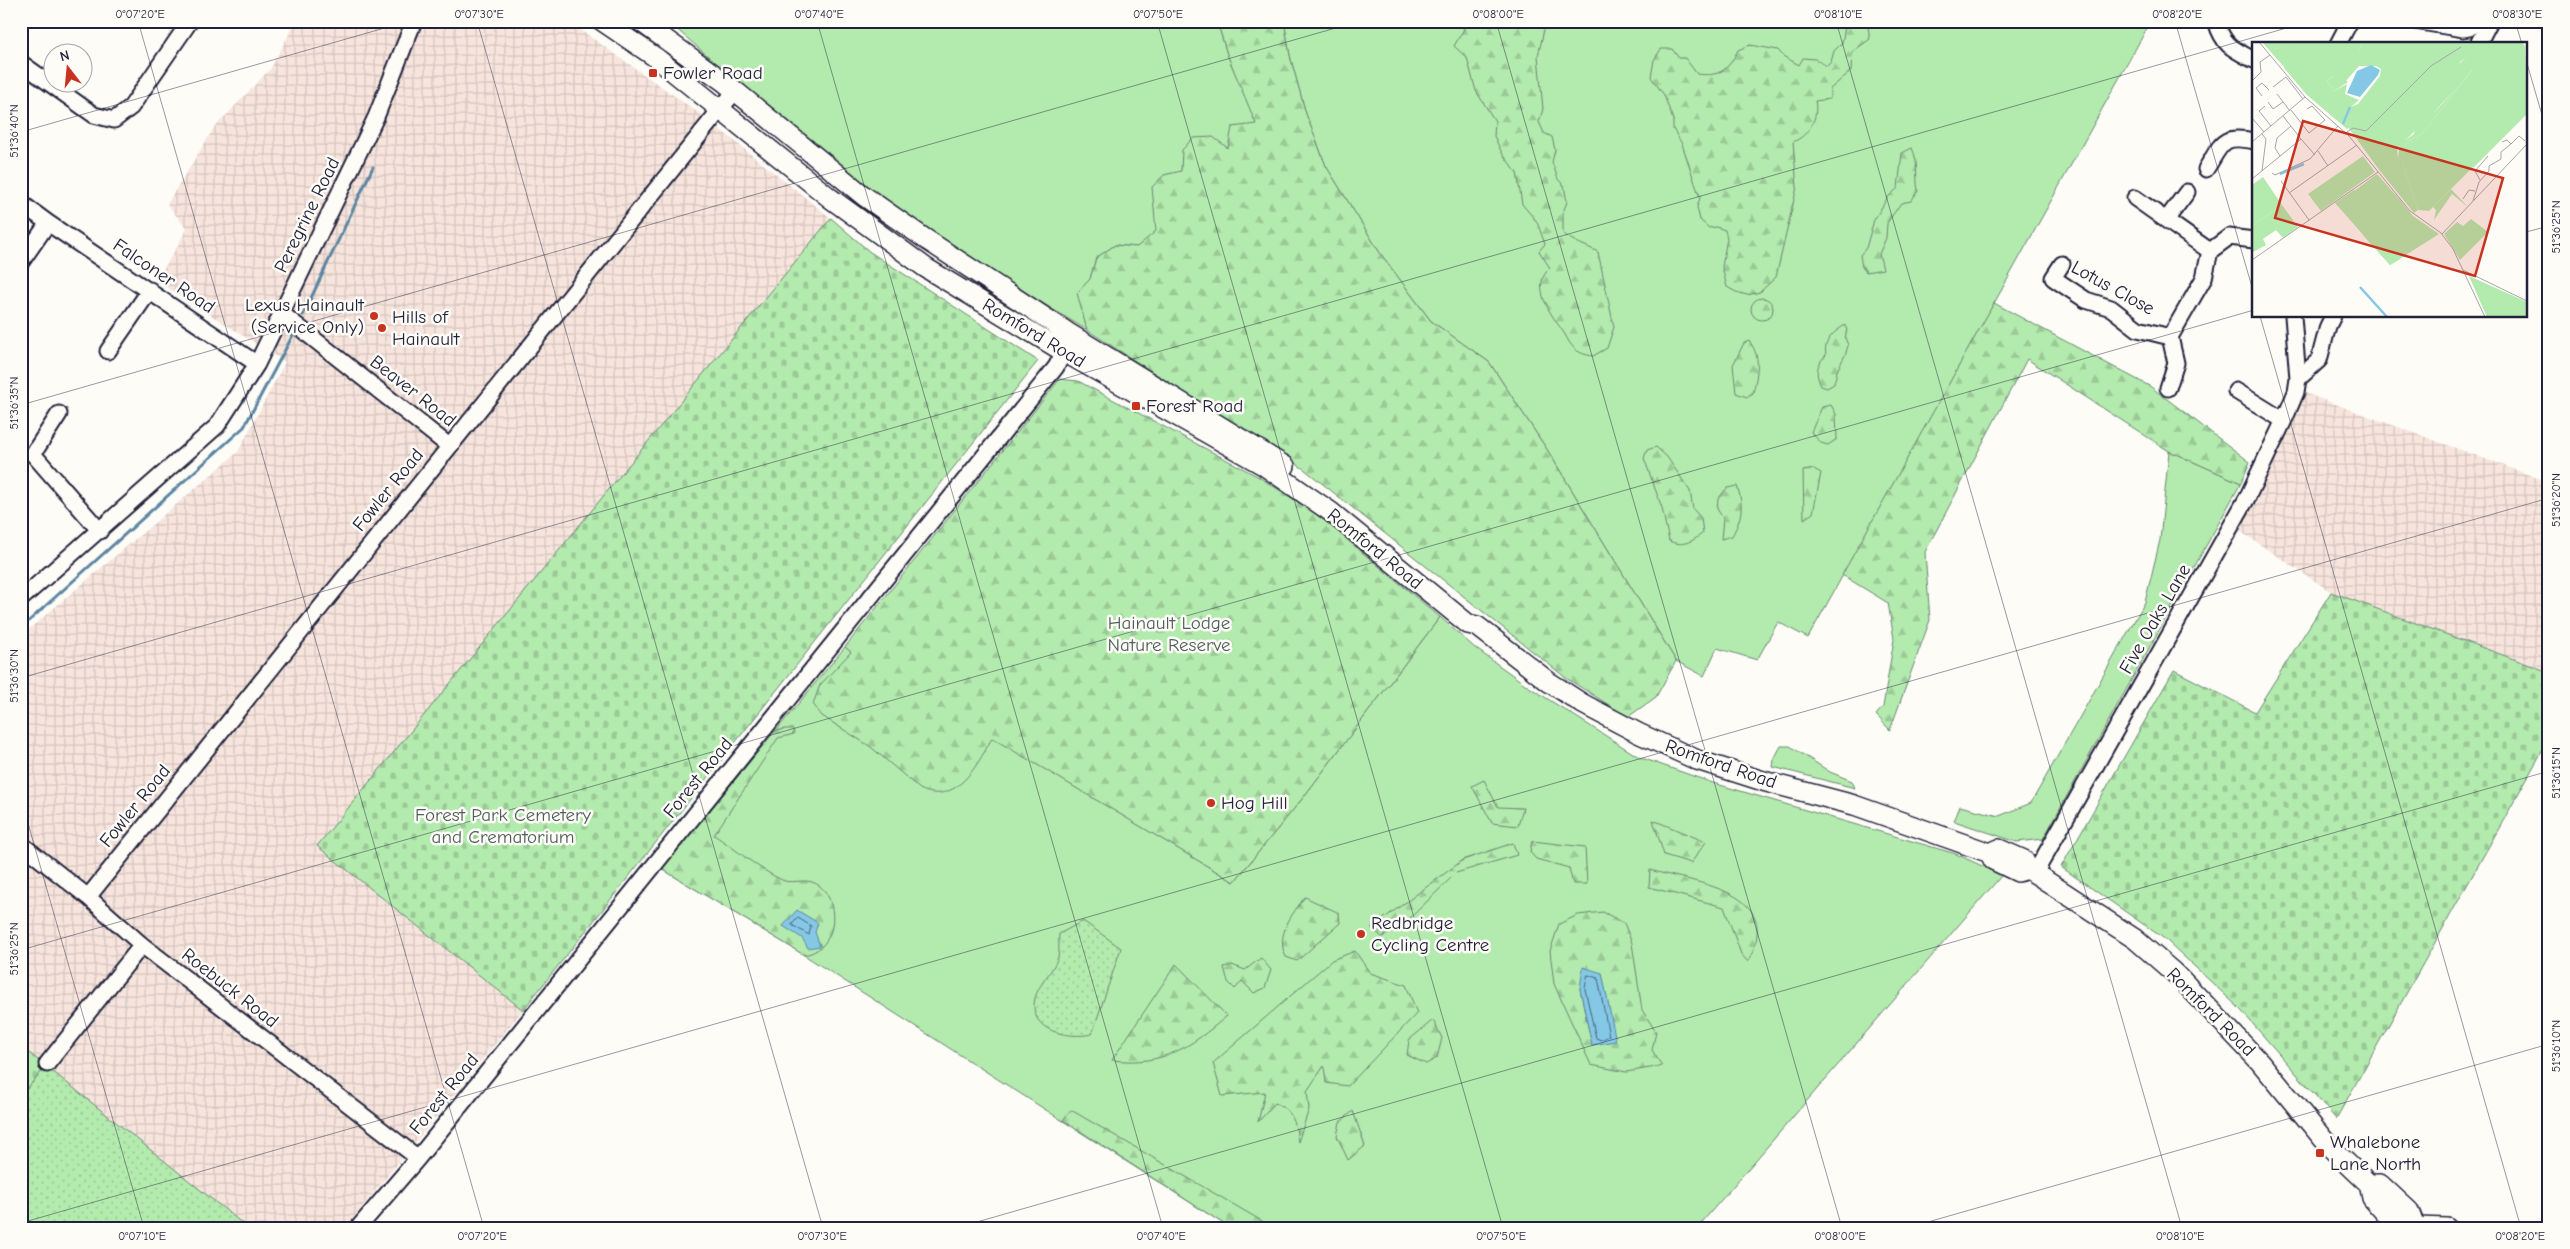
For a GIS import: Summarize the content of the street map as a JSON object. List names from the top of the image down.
{
  "streets": {
    "main road": ["Romford Road"],
    "street": [
      "Peregrine Road",
      "Falconer Road",
      "Lotus Close",
      "Beaver Road",
      "Fowler Road",
      "Five Oaks Lane",
      "Forest Road",
      "Roebuck Road"
    ]
  },
  "crossings": [
    ["Peregrine Road", "Falconer Road"],
    ["Peregrine Road", "Beaver Road"],
    ["Romford Road", "Fowler Road"],
    ["Romford Road", "Five Oaks Lane"],
    ["Romford Road", "Forest Road"],
    ["Beaver Road", "Fowler Road"],
    ["Fowler Road", "Roebuck Road"],
    ["Forest Road", "Roebuck Road"]
  ],
  "parks": ["Hainault Lodge Nature Reserve", "Forest Park Cemetery and Crematorium"],
  "places": {
    "transit": ["Fowler Road", "Forest Road", "Whalebone Lane North"],
    "other": [
      "Lexus Hainault (Service Only)",
      "Hills of Hainault",
      "Hog Hill",
      "Redbridge Cycling Centre"
    ]
  },
  "north": "top",
  "coordinates": [
    "0°07'20\"E",
    "0°07'30\"E",
    "0°07'40\"E",
    "0°07'50\"E",
    "0°08'00\"E",
    "0°08'10\"E",
    "0°08'20\"E",
    "0°08'30\"E",
    "51°36'40\"N",
    "51°36'25\"N",
    "51°36'35\"N",
    "51°36'20\"N",
    "51°36'30\"N",
    "51°36'15\"N",
    "51°36'10\"N",
    "0°07'10\"E"
  ]
}
